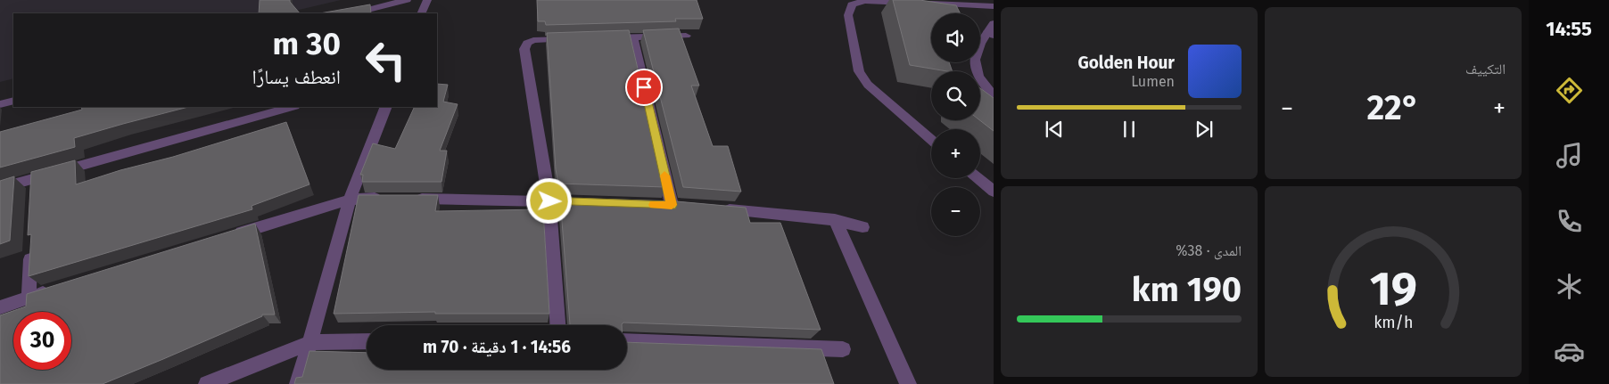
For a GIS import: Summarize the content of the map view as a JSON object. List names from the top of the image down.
{
  "page": {
    "tabs": "14:55",
    "tile": [
      "التكييف",
      ["المدى · 38%", "190 km"]
    ],
    "map_buttons": ["+", "−"],
    "turn": ["30 m", "انعطف يسارًا"],
    "song": ["Golden Hour", "Lumen"],
    "heat": ["−", "22°", "+"],
    "limit": "30",
    "trip": "14:56 · 1 دقيقة · 70 m",
    "gauge": ["19", "km/h"]
  }
}
